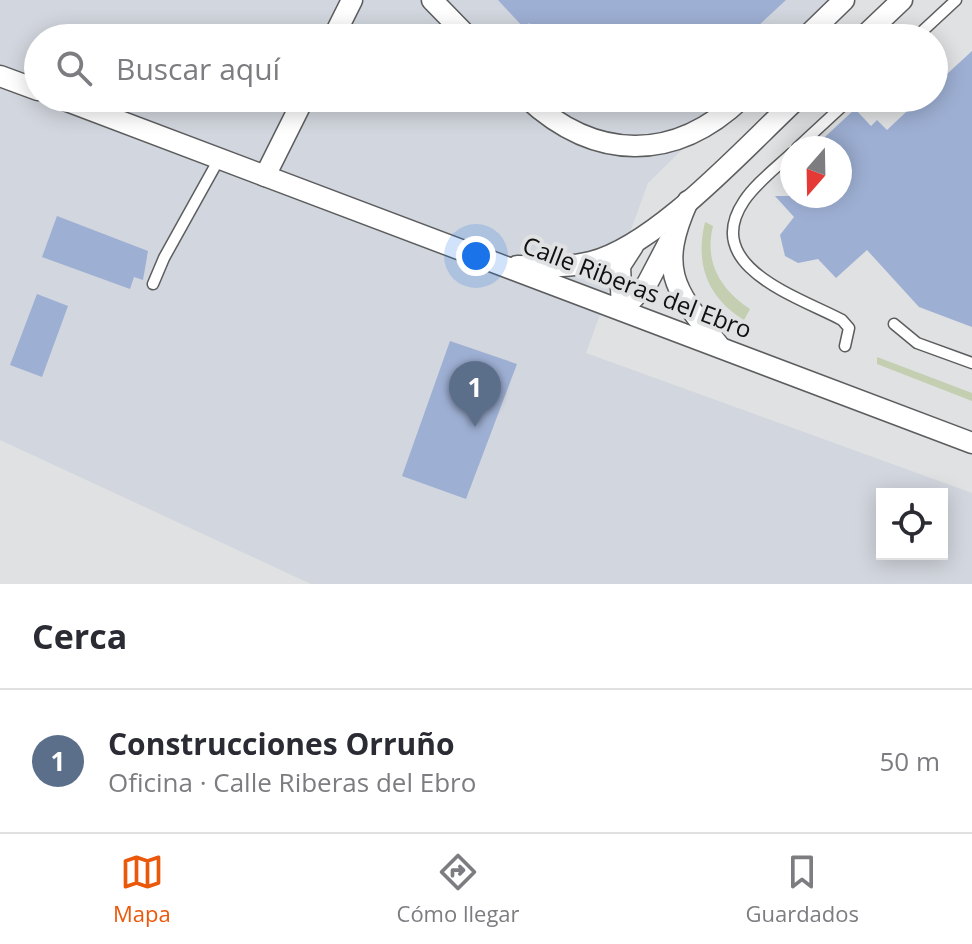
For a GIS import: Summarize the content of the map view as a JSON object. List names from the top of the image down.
{
  "streets": {
    "street": ["Calle Riberas del Ebro"]
  },
  "north": "bottom",
  "page": {
    "search": "Buscar aquí",
    "pins": "1",
    "heading": "Cerca",
    "list": [
      {
        "mark": "1",
        "name": "Construcciones Orruño",
        "note": "Oficina · Calle Riberas del Ebro",
        "value": "50 m"
      }
    ],
    "nav": ["Mapa", "Cómo llegar", "Guardados"]
  }
}
